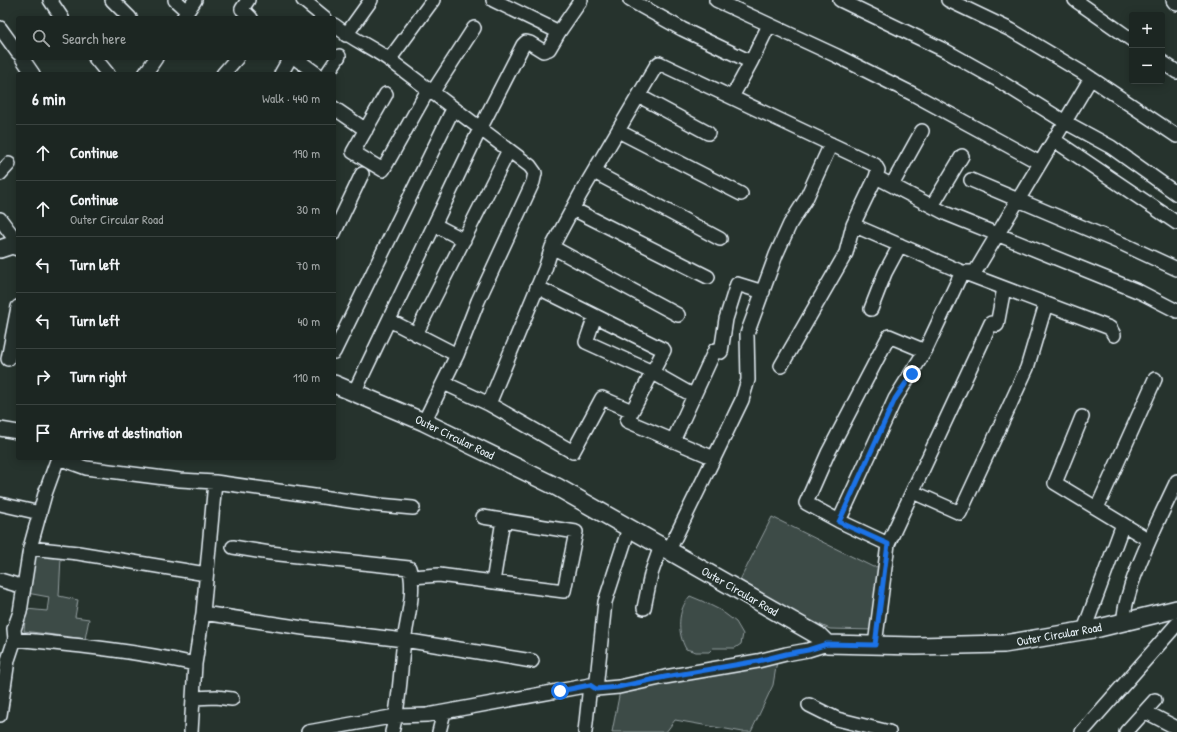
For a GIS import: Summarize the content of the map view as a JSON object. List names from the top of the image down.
{
  "streets": {
    "main road": ["Outer Circular Road"]
  },
  "page": {
    "map_buttons": ["+", "−"],
    "search": "Search here",
    "heading": ["6 min", "Walk · 440 m"],
    "list": [
      ["Continue", "190 m"],
      ["Continue", "Outer Circular Road", "30 m"],
      ["Turn left", "70 m"],
      ["Turn left", "40 m"],
      ["Turn right", "110 m"],
      "Arrive at destination"
    ]
  }
}
